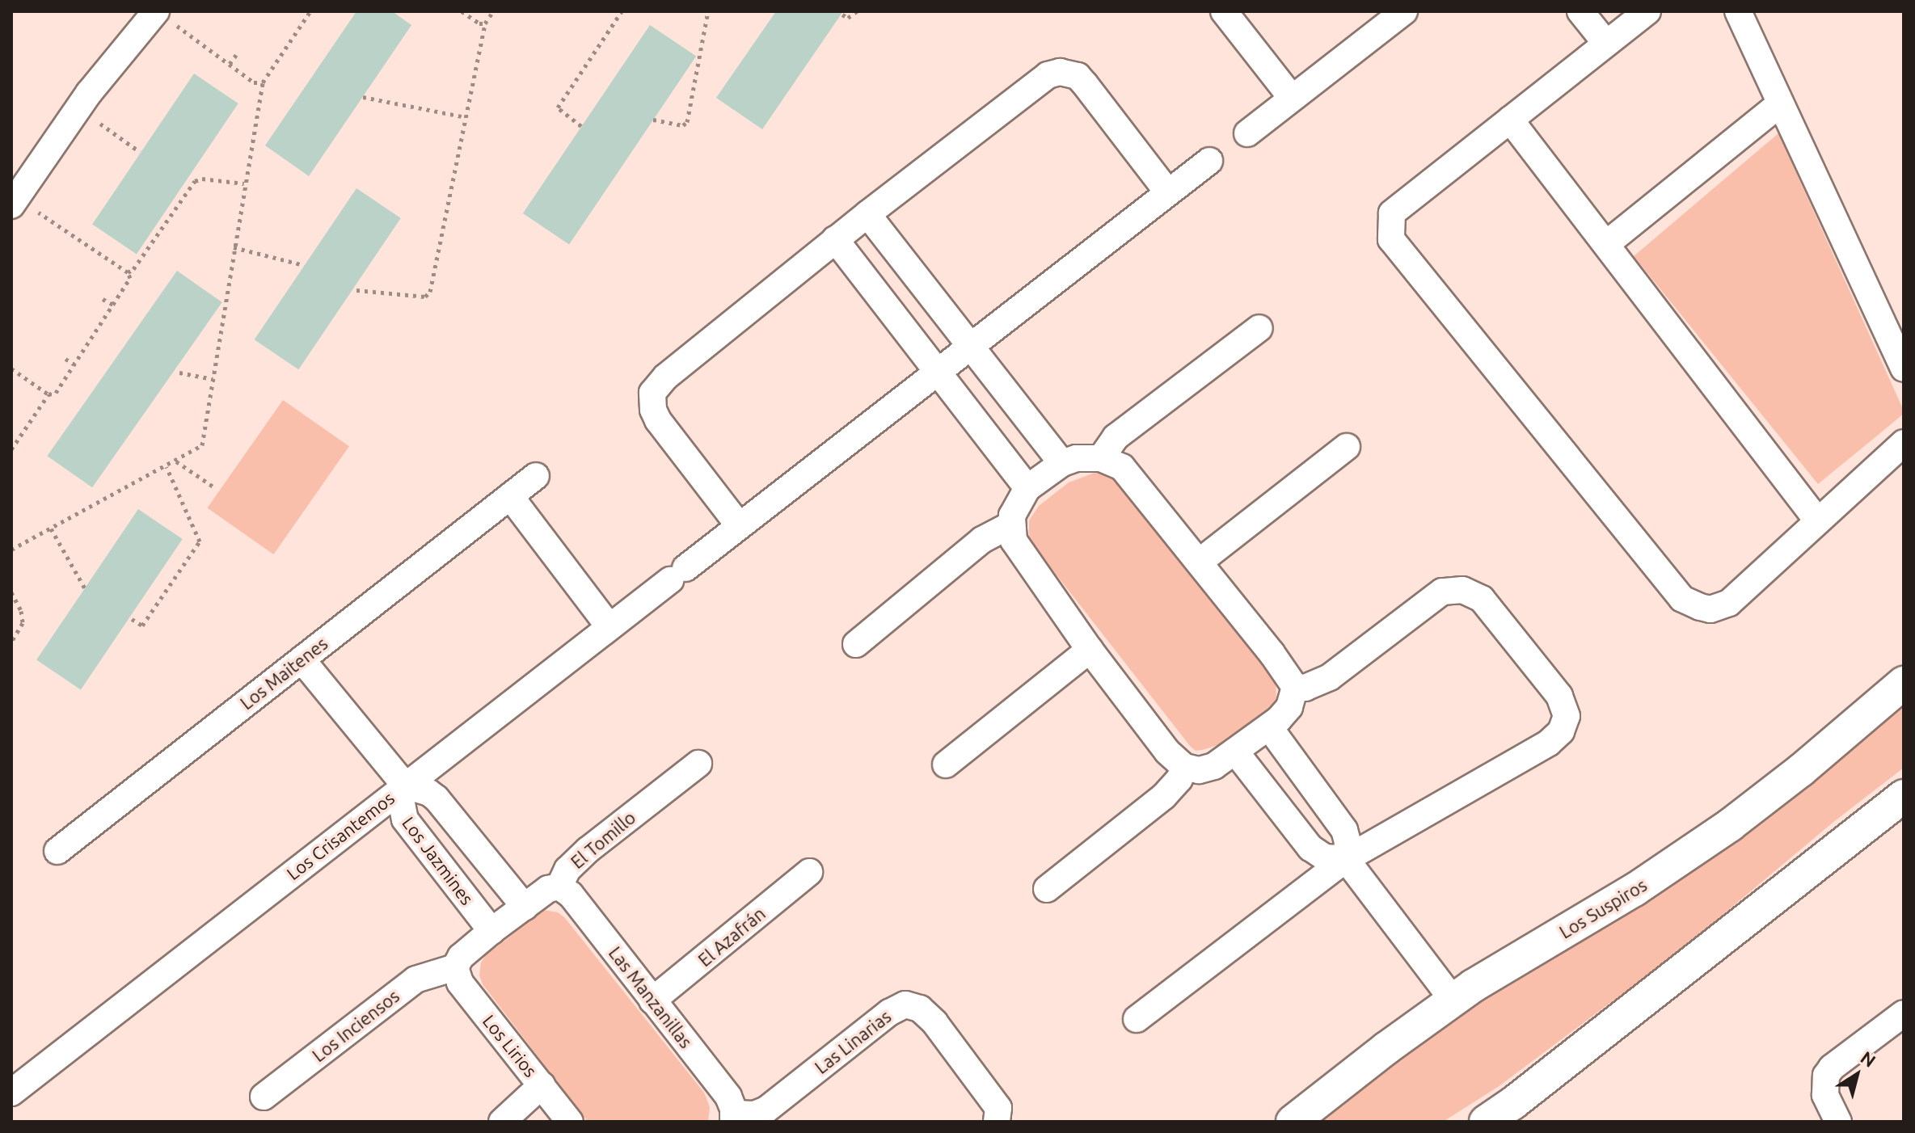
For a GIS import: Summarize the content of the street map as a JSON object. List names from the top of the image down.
{
  "streets": {
    "street": [
      "Los Maitenes",
      "Los Crisantemos",
      "El Tomillo",
      "Los Jazmines",
      "Los Suspiros",
      "El Azafrán",
      "Las Manzanillas",
      "Los Inciensos",
      "Las Linarias",
      "Los Lirios"
    ]
  },
  "crossings": [
    ["Los Maitenes", "Los Jazmines"],
    ["Los Crisantemos", "Los Jazmines"],
    ["El Tomillo", "Los Jazmines"],
    ["El Tomillo", "Las Manzanillas"],
    ["El Tomillo", "Los Inciensos"],
    ["El Tomillo", "Los Lirios"],
    ["El Azafrán", "Las Manzanillas"],
    ["Las Manzanillas", "Las Linarias"],
    ["Los Inciensos", "Los Lirios"]
  ],
  "north": "top right"
}
